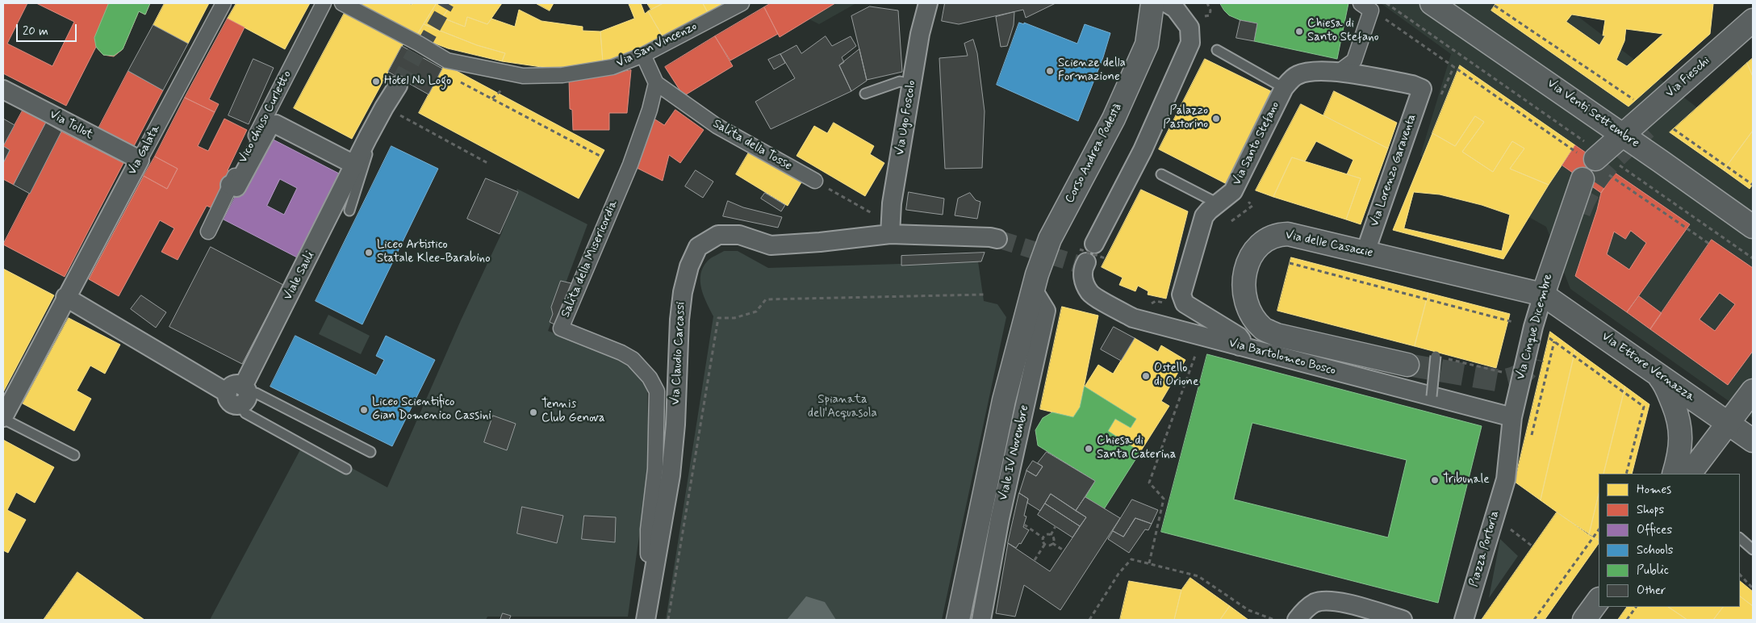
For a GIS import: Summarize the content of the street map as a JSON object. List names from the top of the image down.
{
  "streets": {
    "street": [
      "Via San Vincenzo",
      "Via Fieschi",
      "Via Venti Settembre",
      "Vico chiuso Curletto",
      "Via Ugo Foscolo",
      "Via Tollot",
      "Via Santo Stefano",
      "Salita della Tosse",
      "Via Galata",
      "Corso Andrea Podestà",
      "Via Lorenzo Garaventa",
      "Via delle Casaccie",
      "Salita della Misericordia",
      "Viale Sauli",
      "Via Cinque Dicembre",
      "Via Claudio Carcassi",
      "Via Bartolomeo Bosco",
      "Via Ettore Vernazza",
      "Viale IV Novembre",
      "Piazza Portoria"
    ]
  },
  "crossings": [
    ["Via San Vincenzo", "Salita della Tosse"],
    ["Via Fieschi", "Via Venti Settembre"],
    ["Via Ugo Foscolo", "Via Claudio Carcassi"],
    ["Via Tollot", "Via Galata"],
    ["Via Santo Stefano", "Via Bartolomeo Bosco"],
    ["Salita della Tosse", "Salita della Misericordia"],
    ["Corso Andrea Podestà", "Viale IV Novembre"],
    ["Via Lorenzo Garaventa", "Via delle Casaccie"],
    ["Via delle Casaccie", "Via Cinque Dicembre"],
    ["Via delle Casaccie", "Via Ettore Vernazza"],
    ["Via Cinque Dicembre", "Via Bartolomeo Bosco"],
    ["Via Cinque Dicembre", "Via Ettore Vernazza"],
    ["Via Cinque Dicembre", "Piazza Portoria"]
  ],
  "parks": ["Spianata dell'Acquasola"],
  "places": [
    "Chiesa di Santo Stefano",
    "Scienze della Formazione",
    "Hotel No Logo",
    "Palazzo Pastorino",
    "Liceo Artistico Statale Klee-Barabino",
    "Ostello di Orione",
    "Liceo Scientifico Gian Domenico Cassini",
    "Tennis Club Genova",
    "Chiesa di Santa Caterina",
    "Tribunale"
  ],
  "legend": [
    "Homes",
    "Shops",
    "Offices",
    "Schools",
    "Public",
    "Other"
  ],
  "scale_bar": "20 m"
}
